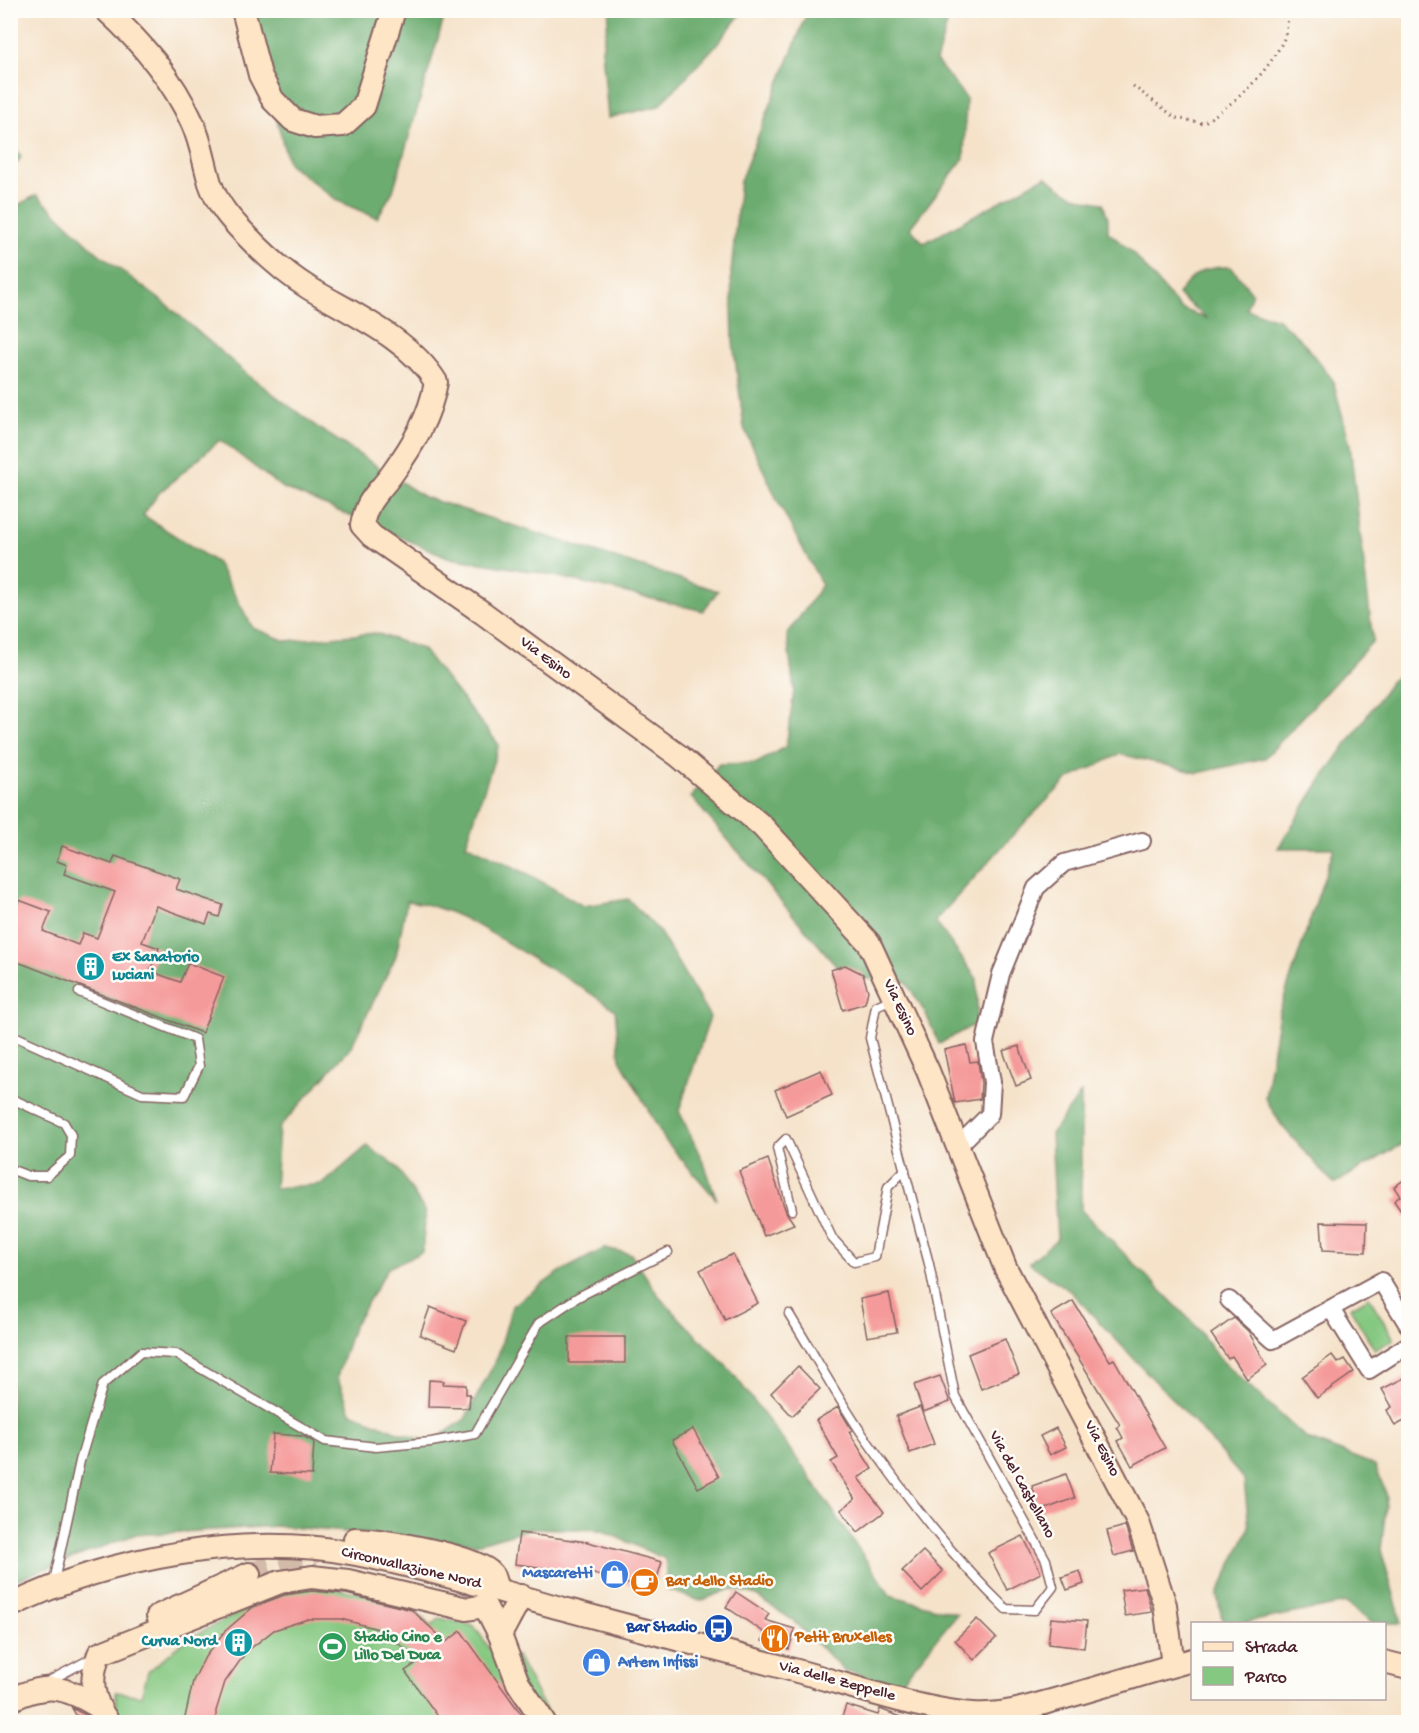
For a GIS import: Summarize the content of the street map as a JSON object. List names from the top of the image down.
{
  "streets": {
    "street": ["Via Esino", "Circonvallazione Nord", "Via delle Zeppelle"],
    "lane": ["Via del Castellano"]
  },
  "crossings": [
    ["Via Esino", "Via del Castellano"],
    ["Via Esino", "Via delle Zeppelle"],
    ["Circonvallazione Nord", "Via delle Zeppelle"]
  ],
  "places": {
    "building": ["Ex Sanatorio Luciani", "Curva Nord"],
    "shop": ["Mascaretti", "Artem Infissi"],
    "cafe": ["Bar dello Stadio"],
    "bus stop": ["Bar Stadio"],
    "restaurant": ["Petit Bruxelles"],
    "sports": ["Stadio Cino e Lillo Del Duca"]
  },
  "legend": ["Strada", "Parco"]
}
